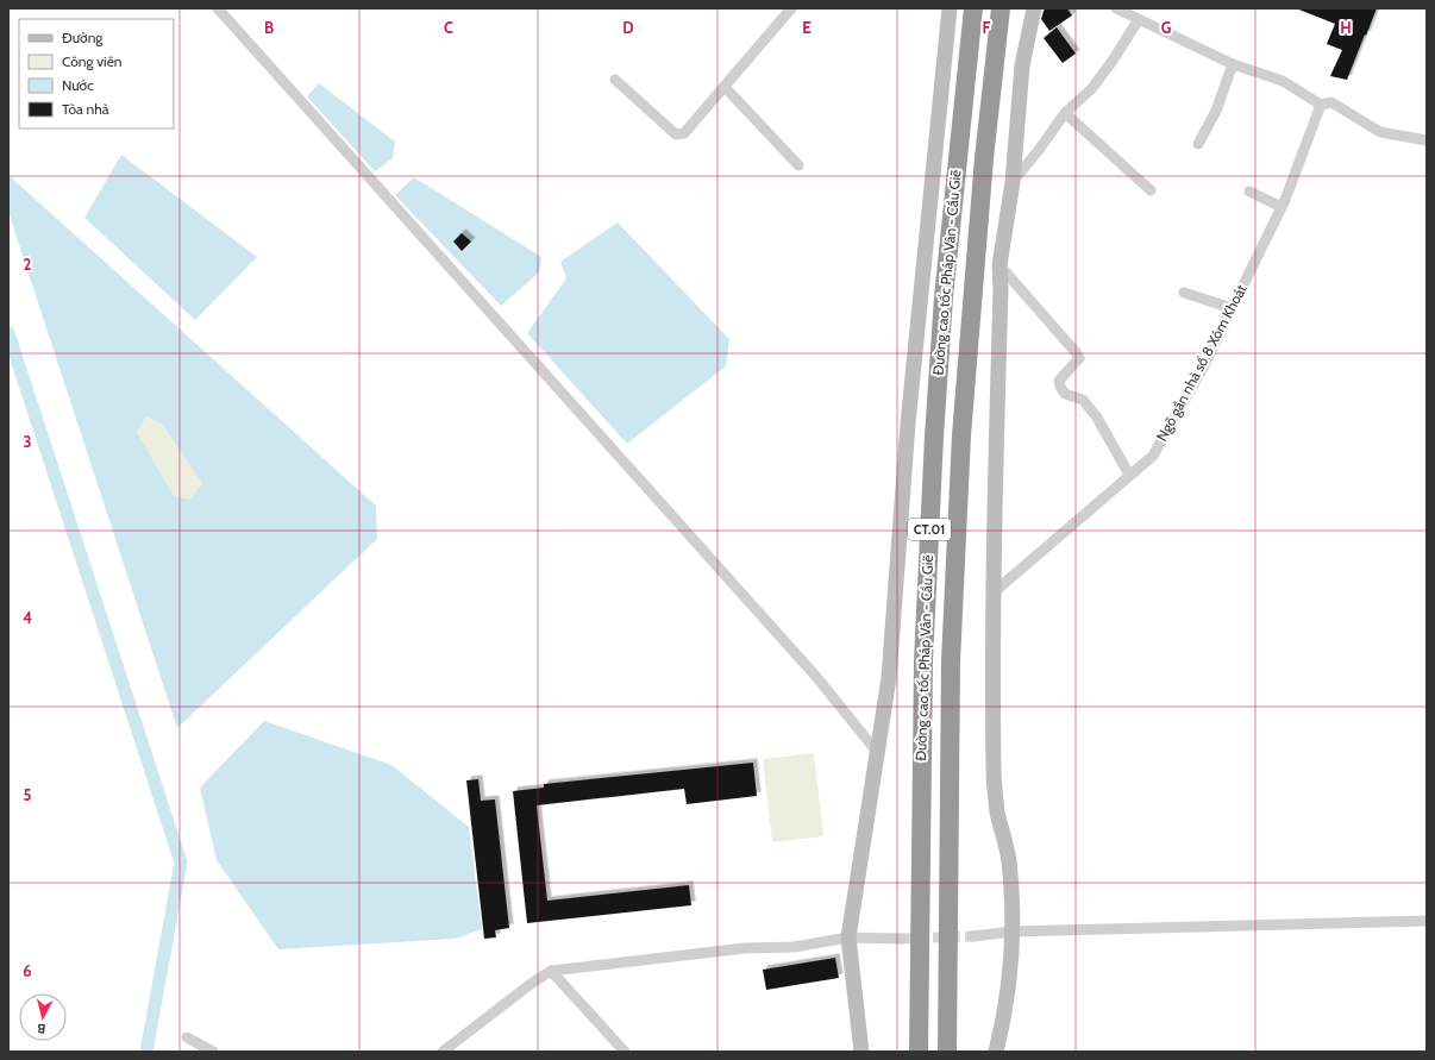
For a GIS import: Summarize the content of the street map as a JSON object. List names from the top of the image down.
{
  "streets": {
    "highway": ["Đường cao tốc Pháp Vân - Cầu Giẽ", "CT.01"],
    "street": ["Ngõ gần nhà số 8 Xóm Khoát"]
  },
  "legend": [
    "Đường",
    "Công viên",
    "Nước",
    "Tòa nhà"
  ],
  "north": "bottom",
  "grid": {
    "columns": [
      "B",
      "C",
      "D",
      "E",
      "F",
      "G",
      "H"
    ],
    "rows": [
      "2",
      "3",
      "4",
      "5",
      "6"
    ]
  }
}
